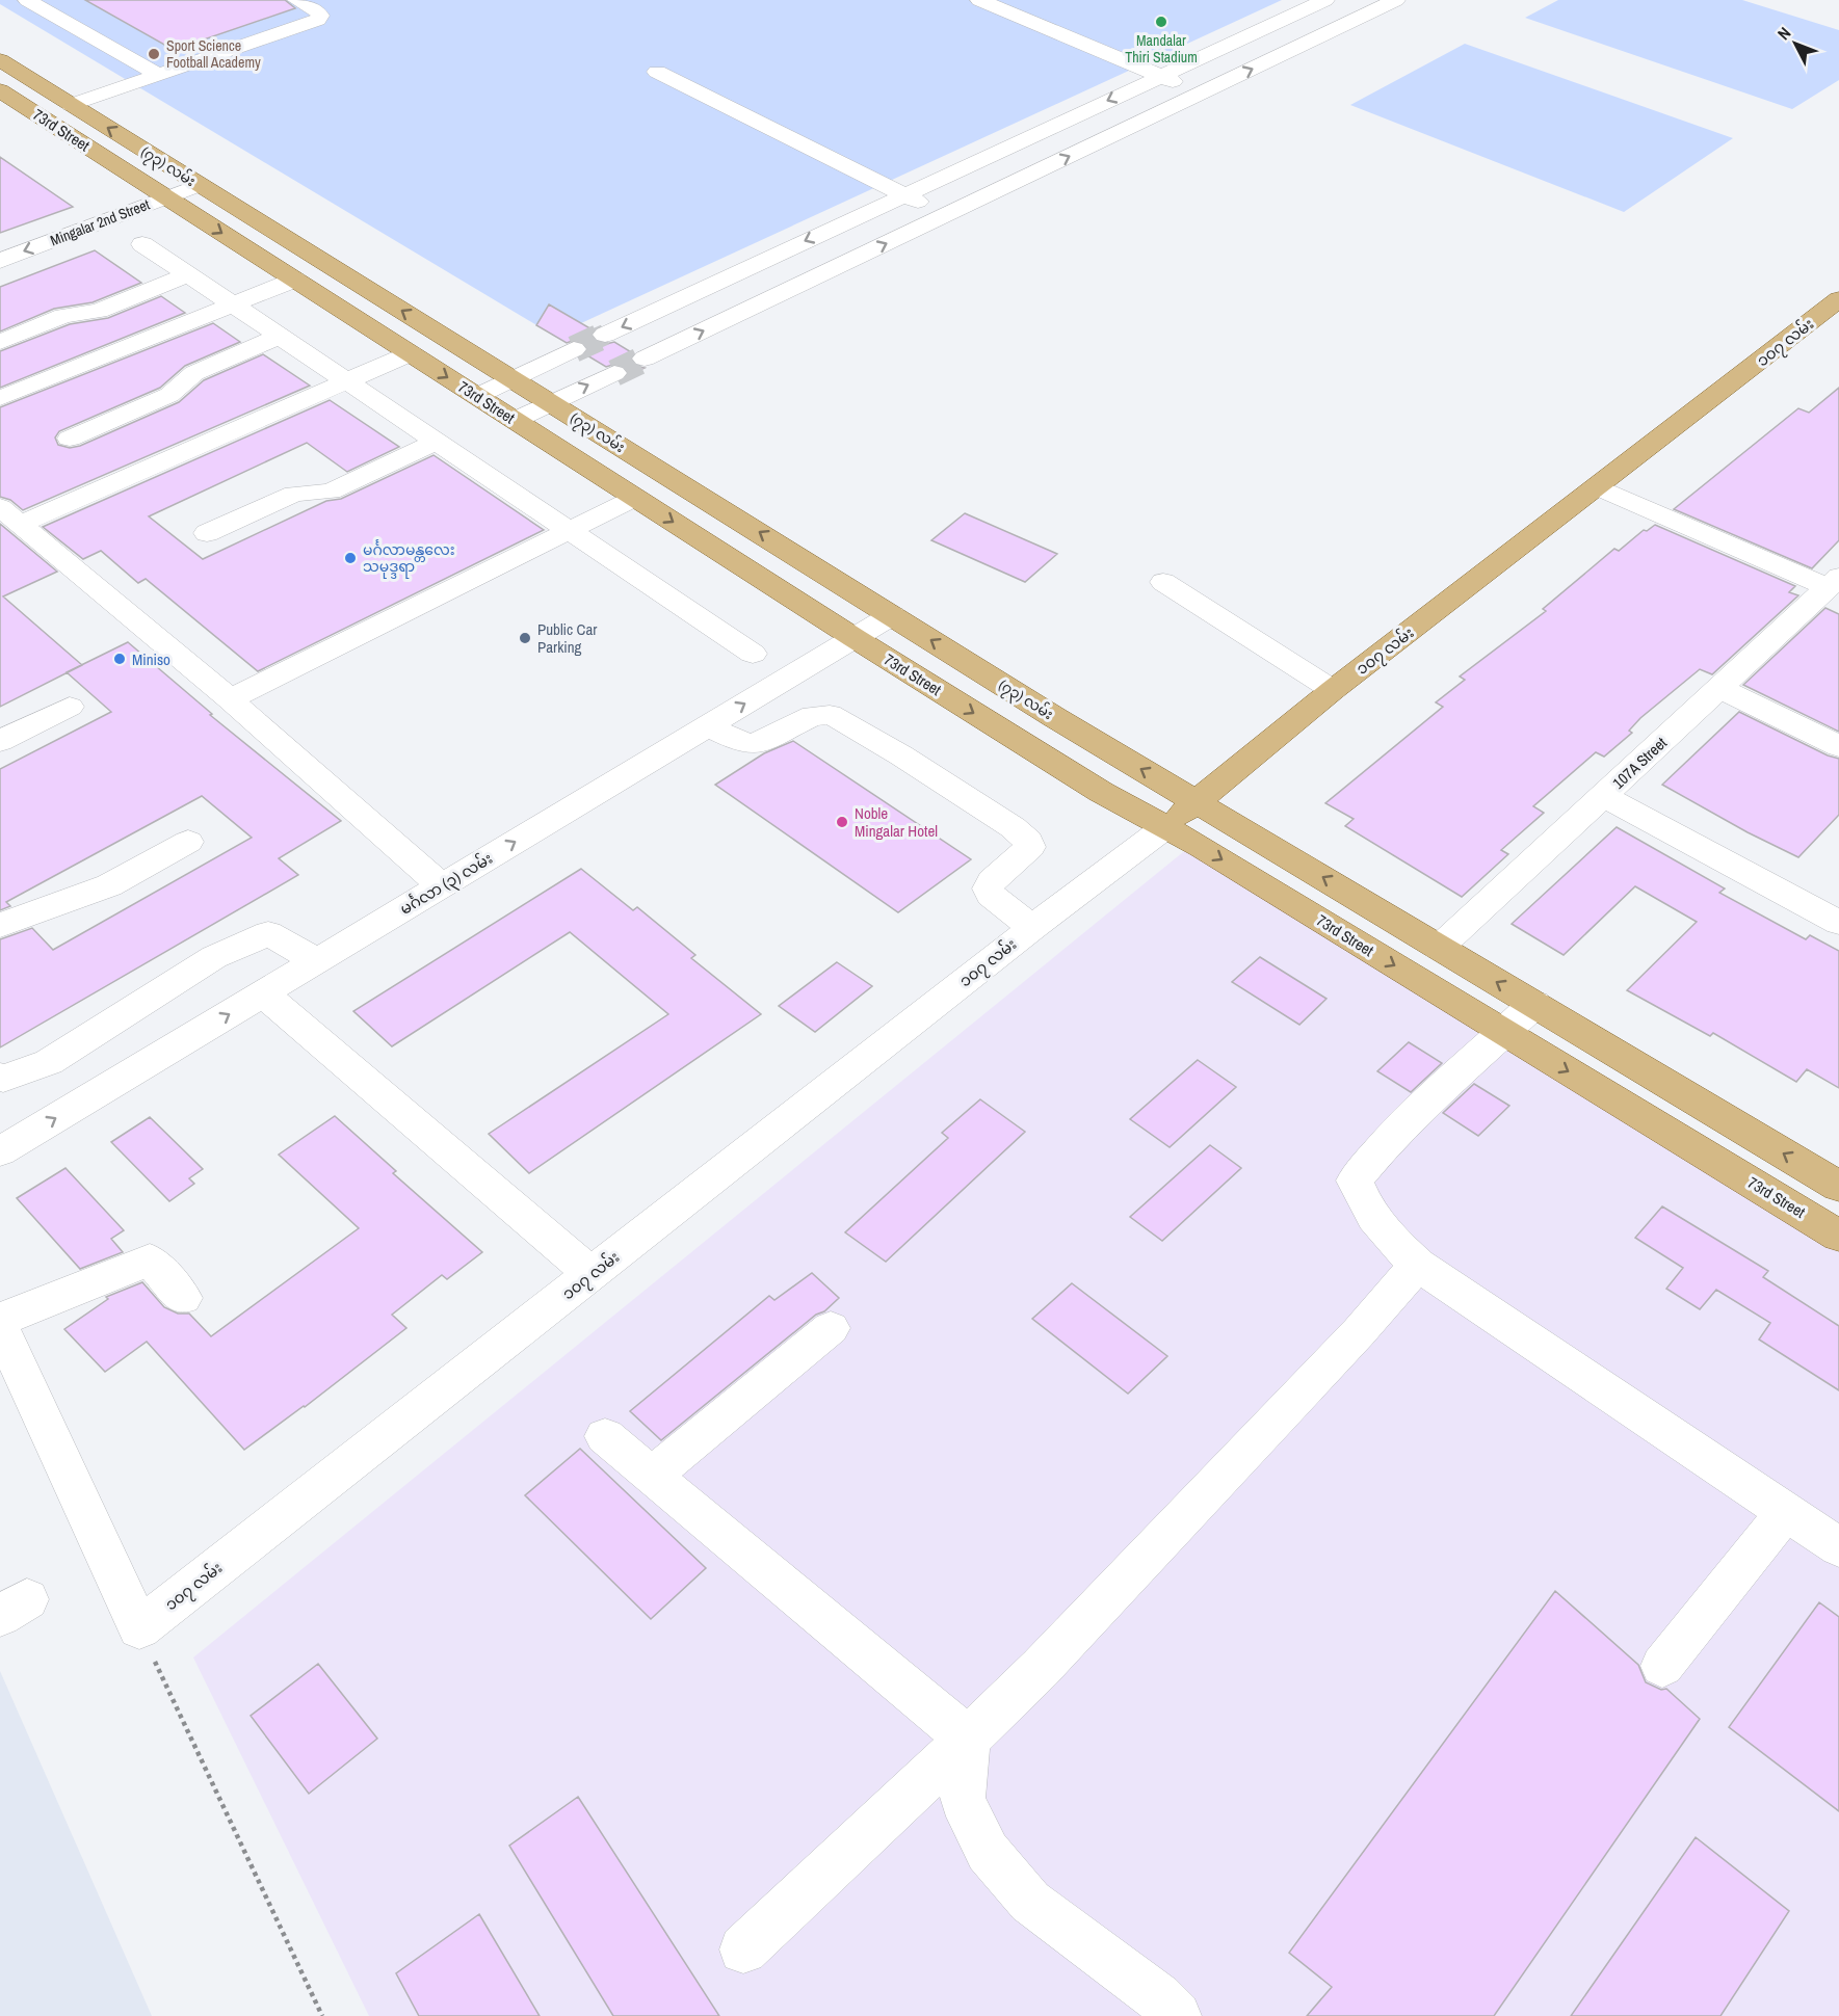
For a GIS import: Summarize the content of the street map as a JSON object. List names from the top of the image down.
{
  "streets": {
    "main road": ["73rd Street", "(၇၃) လမ်း", "၁၀၇ လမ်း"],
    "street": ["Mingalar 2nd Street", "107A Street", "မင်္ဂလာ (၃) လမ်း"]
  },
  "crossings": [
    ["73rd Street", "Mingalar 2nd Street"],
    ["73rd Street", "၁၀၇ လမ်း"],
    ["73rd Street", "မင်္ဂလာ (၃) လမ်း"],
    ["(၇၃) လမ်း", "Mingalar 2nd Street"],
    ["(၇၃) လမ်း", "၁၀၇ လမ်း"],
    ["(၇၃) လမ်း", "မင်္ဂလာ (၃) လမ်း"]
  ],
  "one_way": ["(၇၃) လမ်း"],
  "places": [
    "Mandalar Thiri Stadium",
    "Sport Science Football Academy",
    "မင်္ဂလာမန္တလေး သမုဒ္ဒရာ",
    "Public Car Parking",
    "Miniso",
    "Noble Mingalar Hotel"
  ],
  "north": "top left"
}
